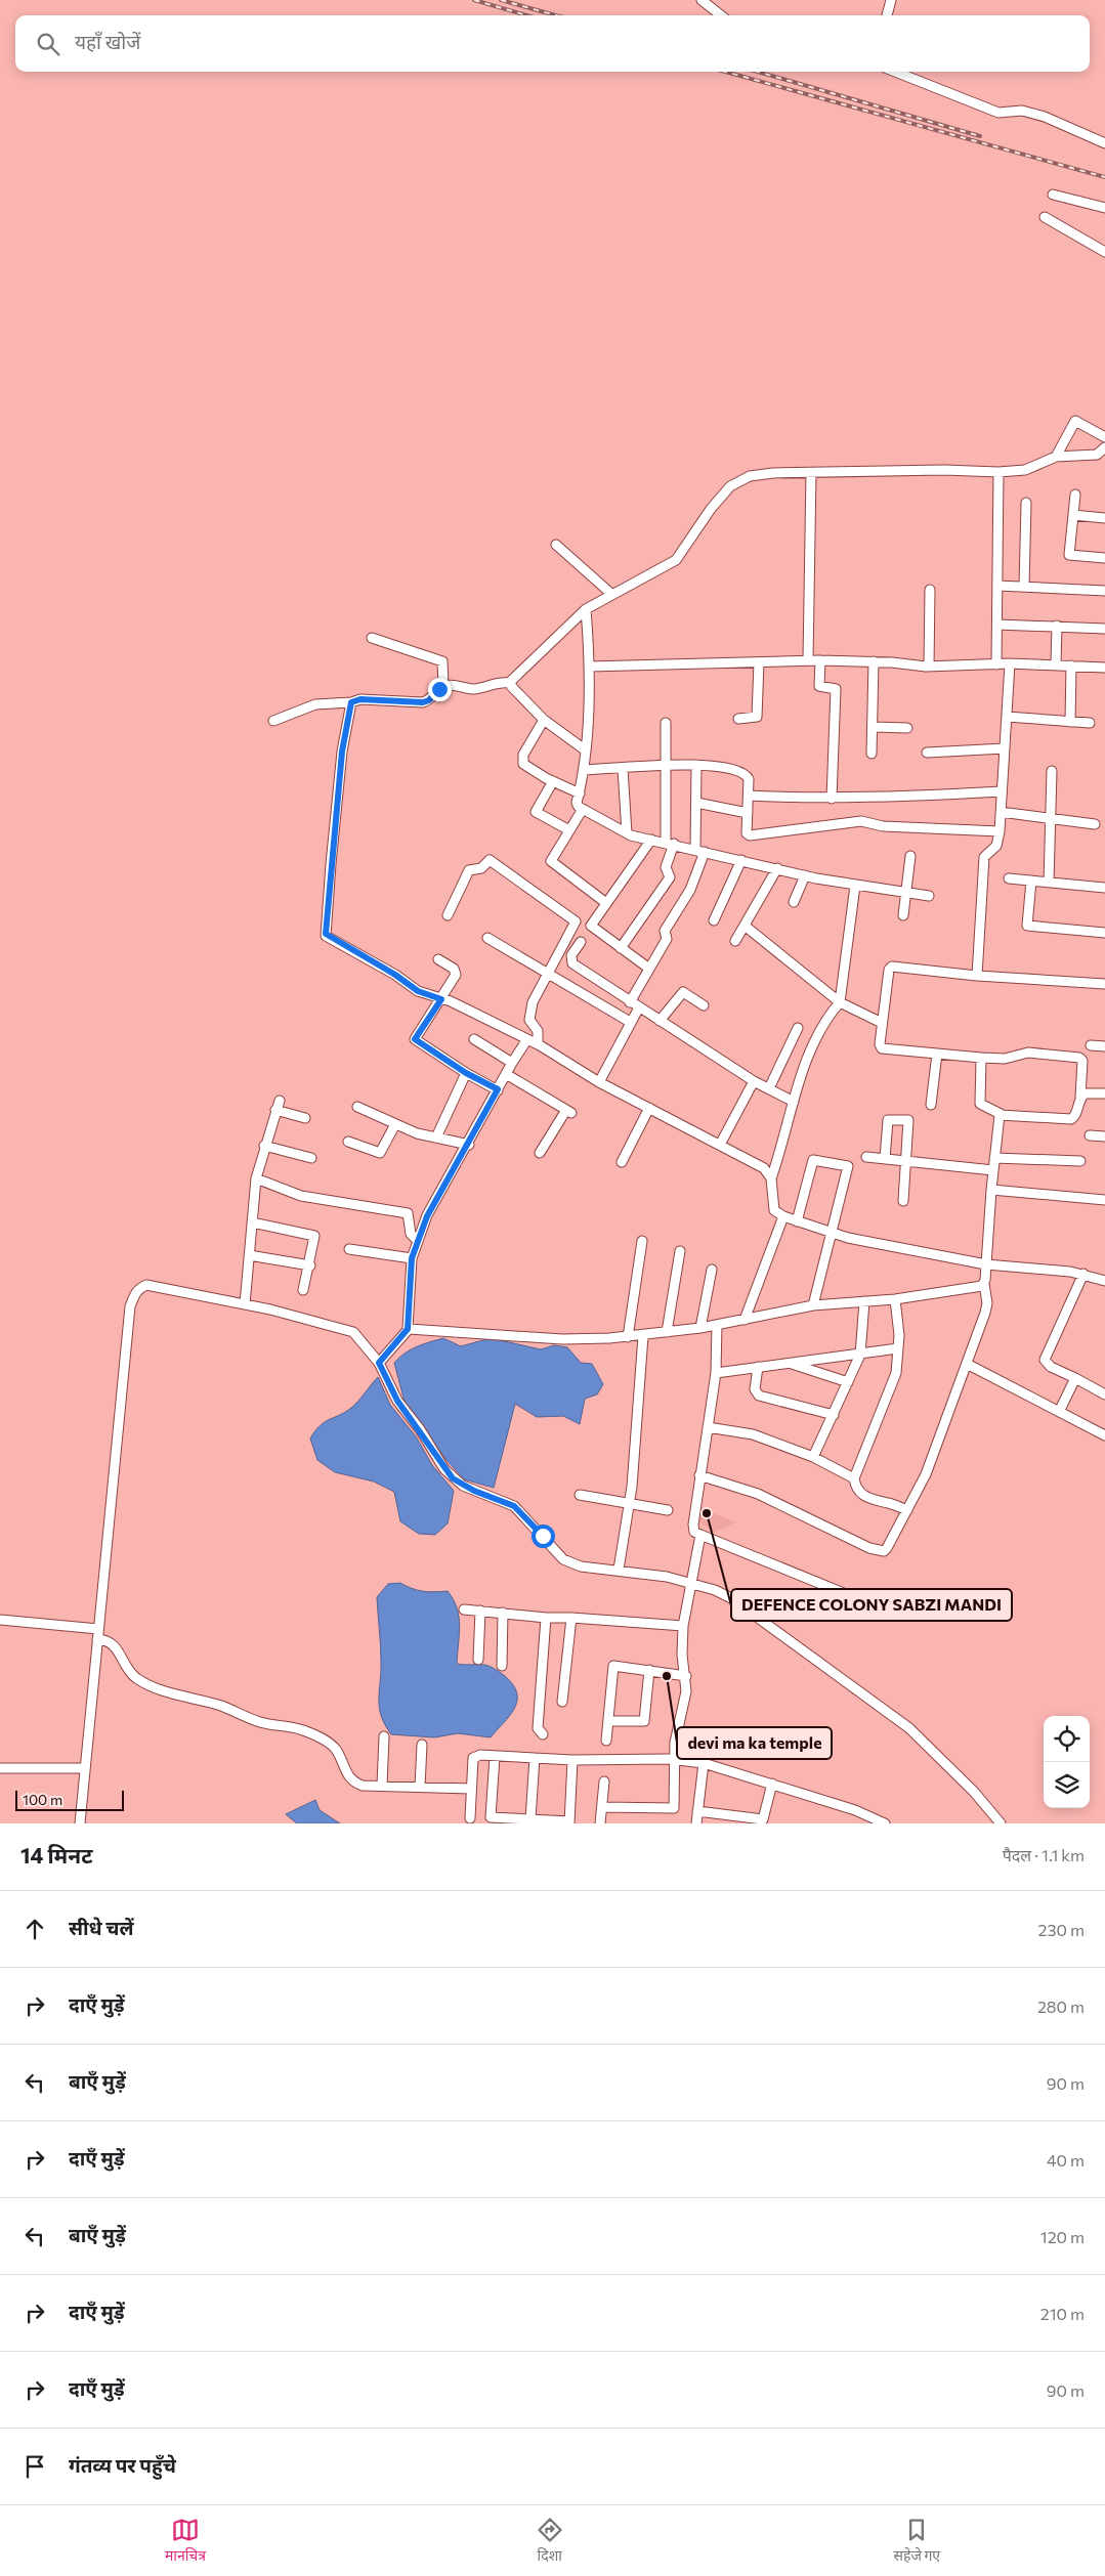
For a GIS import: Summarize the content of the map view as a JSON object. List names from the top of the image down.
{
  "places": ["DEFENCE COLONY SABZI MANDI", "devi ma ka temple"],
  "scale_bar": "100 m",
  "page": {
    "search": "यहाँ खोजें",
    "scale": "100 m",
    "heading": ["14 मिनट", "पैदल · 1.1 km"],
    "list": [
      ["सीधे चलें", "230 m"],
      ["दाएँ मुड़ें", "280 m"],
      ["बाएँ मुड़ें", "90 m"],
      ["दाएँ मुड़ें", "40 m"],
      ["बाएँ मुड़ें", "120 m"],
      ["दाएँ मुड़ें", "210 m"],
      ["दाएँ मुड़ें", "90 m"],
      "गंतव्य पर पहुँचे"
    ],
    "nav": ["मानचित्र", "दिशा", "सहेजे गए"]
  }
}
